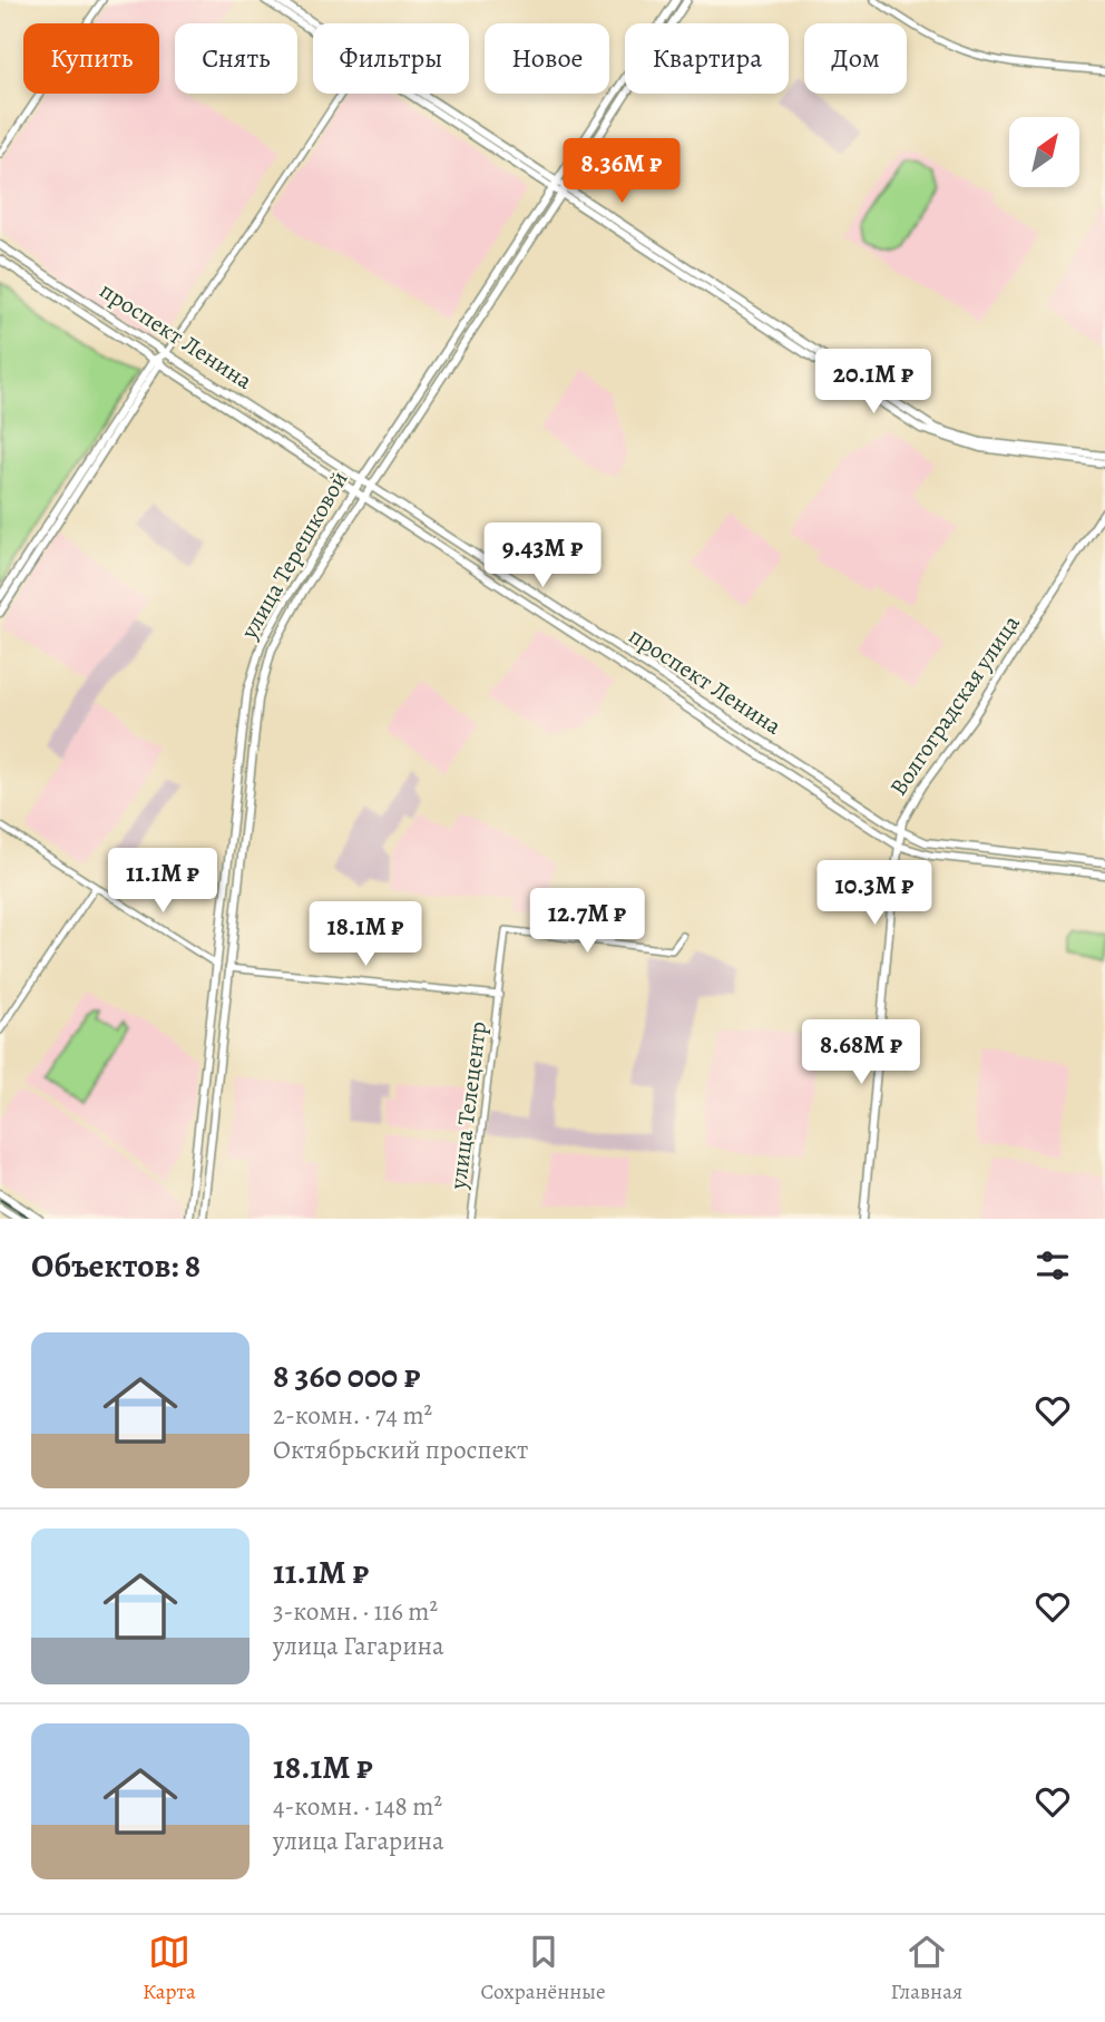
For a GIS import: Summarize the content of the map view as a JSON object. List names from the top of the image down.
{
  "streets": {
    "main road": ["проспект Ленина", "улица Терешковой", "Волгоградская улица"],
    "street": ["улица Телецентр"]
  },
  "crossings": [
    ["проспект Ленина", "улица Терешковой"],
    ["проспект Ленина", "Волгоградская улица"]
  ],
  "north": "top right",
  "page": {
    "chip": [
      "Купить",
      "Снять",
      "Фильтры",
      "Новое",
      "Квартира",
      "Дом"
    ],
    "price": [
      "8.36M ₽",
      "20.1M ₽",
      "9.43M ₽",
      "11.1M ₽",
      "10.3M ₽",
      "12.7M ₽",
      "18.1M ₽",
      "8.68M ₽"
    ],
    "heading": "Объектов: 8",
    "list": [
      {
        "name": "8 360 000 ₽",
        "note": "2-комн. · 74 m² · Октябрьский проспект"
      },
      {
        "name": "11.1M ₽",
        "note": "3-комн. · 116 m² · улица Гагарина"
      },
      {
        "name": "18.1M ₽",
        "note": "4-комн. · 148 m² · улица Гагарина"
      }
    ],
    "tabs": ["Карта", "Сохранённые", "Главная"]
  }
}
